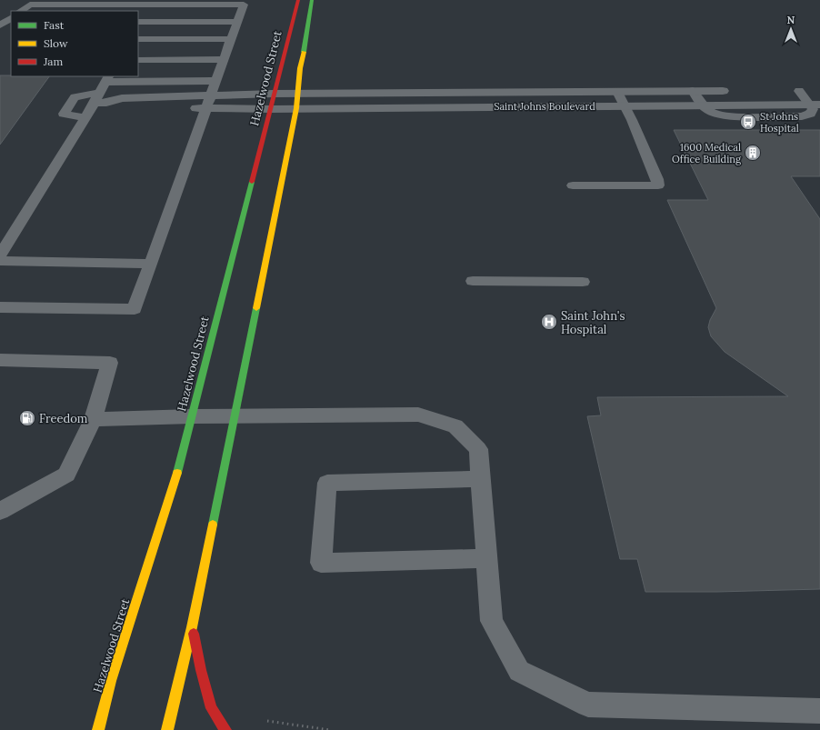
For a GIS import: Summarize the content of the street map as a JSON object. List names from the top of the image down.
{
  "streets": {
    "street": ["Hazelwood Street", "Saint Johns Boulevard"]
  },
  "crossings": [
    ["Hazelwood Street", "Saint Johns Boulevard"]
  ],
  "places": {
    "bus stop": ["St Johns Hospital"],
    "building": ["1600 Medical Office Building"],
    "hospital": ["Saint John's Hospital"],
    "fuel station": ["Freedom"]
  },
  "legend": ["Fast", "Slow", "Jam"],
  "north": "top"
}
